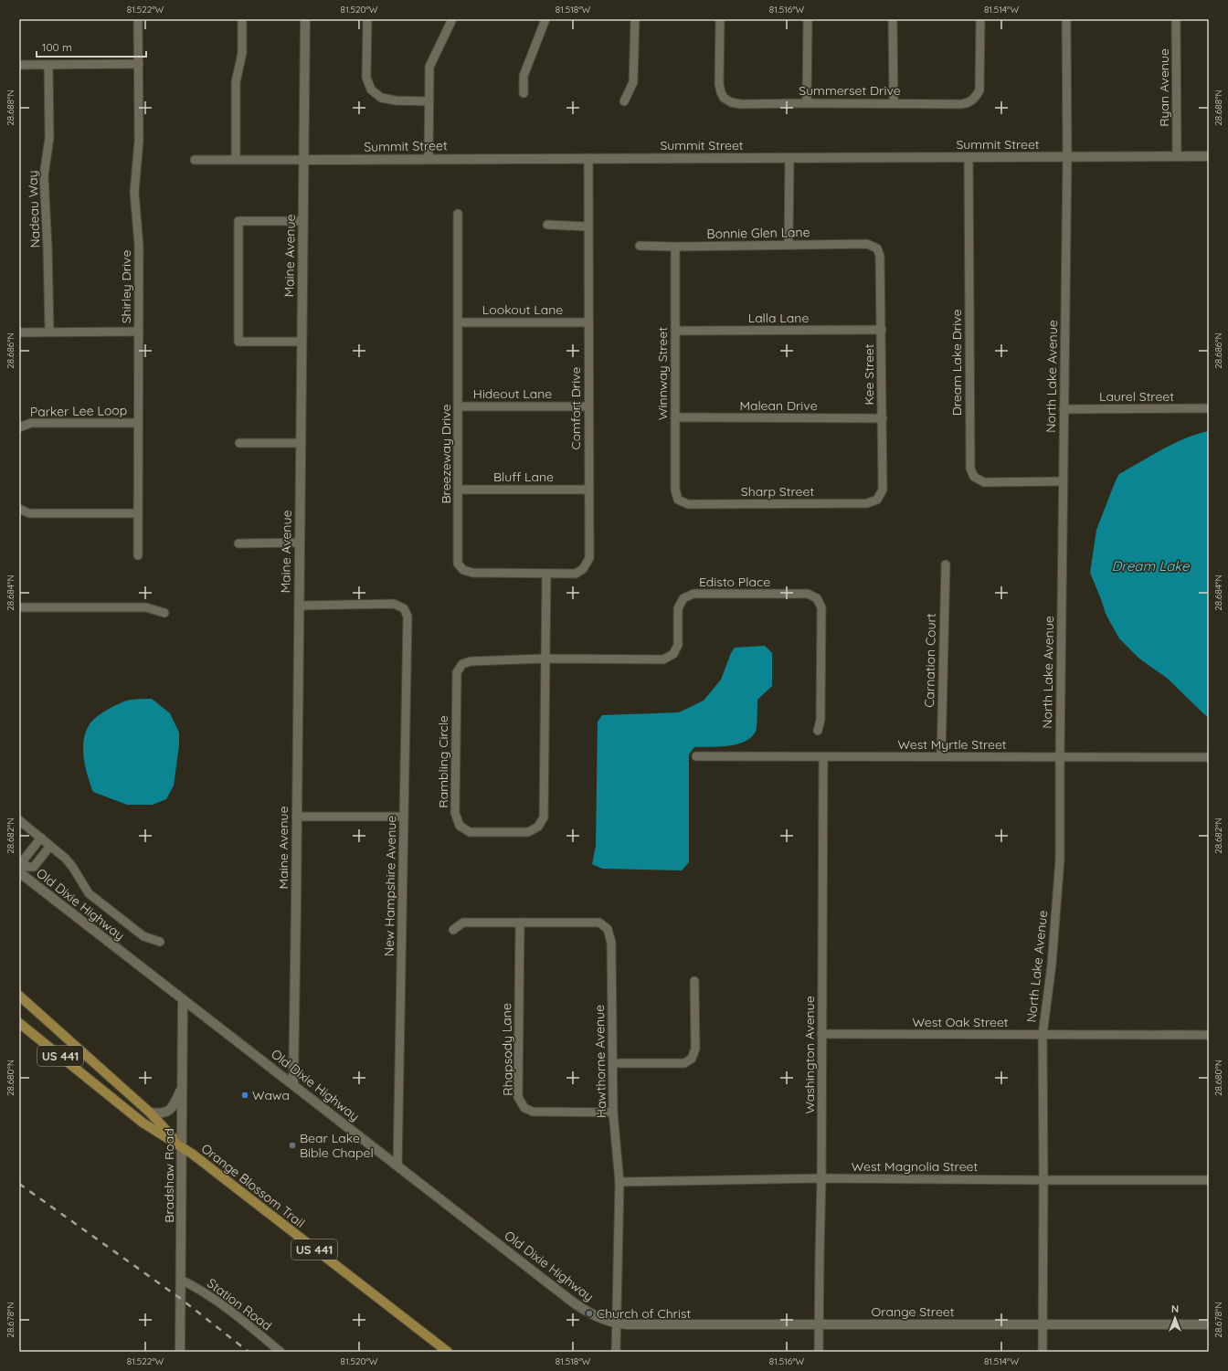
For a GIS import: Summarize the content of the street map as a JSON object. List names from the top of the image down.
{
  "streets": {
    "main road": ["US 441", "Orange Blossom Trail"],
    "street": [
      "Ryan Avenue",
      "Summerset Drive",
      "Summit Street",
      "Nadeau Way",
      "Bonnie Glen Lane",
      "Maine Avenue",
      "Shirley Drive",
      "Lookout Lane",
      "Lalla Lane",
      "Dream Lake Drive",
      "Winnway Street",
      "Kee Street",
      "North Lake Avenue",
      "Hideout Lane",
      "Laurel Street",
      "Malean Drive",
      "Comfort Drive",
      "Parker Lee Loop",
      "Breezeway Drive",
      "Bluff Lane",
      "Sharp Street",
      "Edisto Place",
      "Carnation Court",
      "West Myrtle Street",
      "Rambling Circle",
      "New Hampshire Avenue",
      "Old Dixie Highway",
      "West Oak Street",
      "Rhapsody Lane",
      "Washington Avenue",
      "Hawthorne Avenue",
      "West Magnolia Street",
      "Bradshaw Road",
      "Station Road",
      "Orange Street"
    ]
  },
  "crossings": [
    ["Ryan Avenue", "Summit Street"],
    ["Summit Street", "Maine Avenue"],
    ["Summit Street", "Dream Lake Drive"],
    ["Summit Street", "North Lake Avenue"],
    ["Summit Street", "Comfort Drive"],
    ["Bonnie Glen Lane", "Winnway Street"],
    ["Bonnie Glen Lane", "Kee Street"],
    ["Maine Avenue", "New Hampshire Avenue"],
    ["Maine Avenue", "Old Dixie Highway"],
    ["Shirley Drive", "Parker Lee Loop"],
    ["Lookout Lane", "Comfort Drive"],
    ["Lookout Lane", "Breezeway Drive"],
    ["Lalla Lane", "Winnway Street"],
    ["Lalla Lane", "Kee Street"],
    ["Dream Lake Drive", "North Lake Avenue"],
    ["Winnway Street", "Malean Drive"],
    ["Winnway Street", "Sharp Street"],
    ["Kee Street", "Malean Drive"],
    ["Kee Street", "Sharp Street"],
    ["North Lake Avenue", "Laurel Street"],
    ["North Lake Avenue", "West Myrtle Street"],
    ["North Lake Avenue", "West Oak Street"],
    ["North Lake Avenue", "West Magnolia Street"],
    ["North Lake Avenue", "Orange Street"],
    ["Hideout Lane", "Comfort Drive"],
    ["Hideout Lane", "Breezeway Drive"],
    ["Comfort Drive", "Breezeway Drive"],
    ["Comfort Drive", "Bluff Lane"],
    ["Breezeway Drive", "Bluff Lane"],
    ["Breezeway Drive", "Rambling Circle"],
    ["Edisto Place", "Rambling Circle"],
    ["Carnation Court", "West Myrtle Street"],
    ["West Myrtle Street", "Washington Avenue"],
    ["New Hampshire Avenue", "Old Dixie Highway"],
    ["Old Dixie Highway", "Hawthorne Avenue"],
    ["Old Dixie Highway", "Bradshaw Road"],
    ["Old Dixie Highway", "Orange Street"],
    ["West Oak Street", "Washington Avenue"],
    ["Rhapsody Lane", "Hawthorne Avenue"],
    ["Washington Avenue", "West Magnolia Street"],
    ["Washington Avenue", "Orange Street"],
    ["Hawthorne Avenue", "West Magnolia Street"],
    ["Hawthorne Avenue", "Orange Street"],
    ["Bradshaw Road", "Orange Blossom Trail"],
    ["Bradshaw Road", "Station Road"]
  ],
  "water": ["Dream Lake"],
  "places": ["Wawa", "Bear Lake Bible Chapel", "Church of Christ"],
  "scale_bar": "100 m",
  "north": "top",
  "coordinates": [
    "81.522°W",
    "81.520°W",
    "81.518°W",
    "81.516°W",
    "81.514°W",
    "28.688°N",
    "28.686°N",
    "28.684°N",
    "28.682°N",
    "28.680°N",
    "28.678°N"
  ]
}
